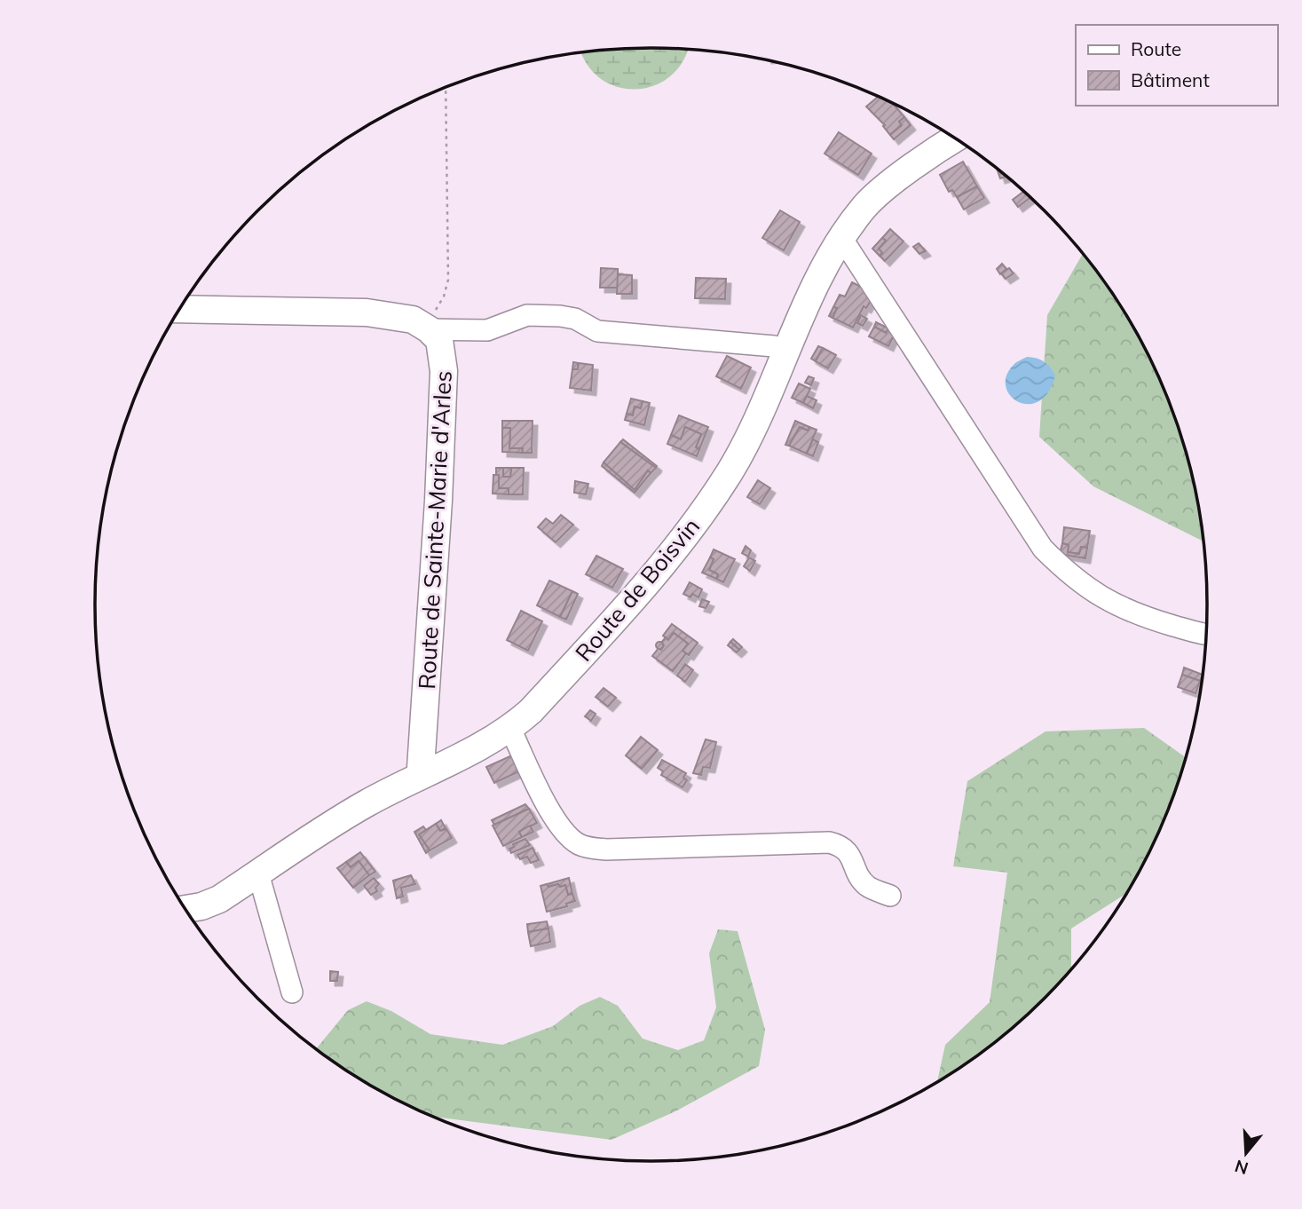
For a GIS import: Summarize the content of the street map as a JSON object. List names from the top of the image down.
{
  "streets": {
    "main road": ["Route de Sainte-Marie d'Arles", "Route de Boisvin"]
  },
  "crossings": [
    ["Route de Sainte-Marie d'Arles", "Route de Boisvin"]
  ],
  "legend": ["Route", "Bâtiment"],
  "north": "bottom"
}
